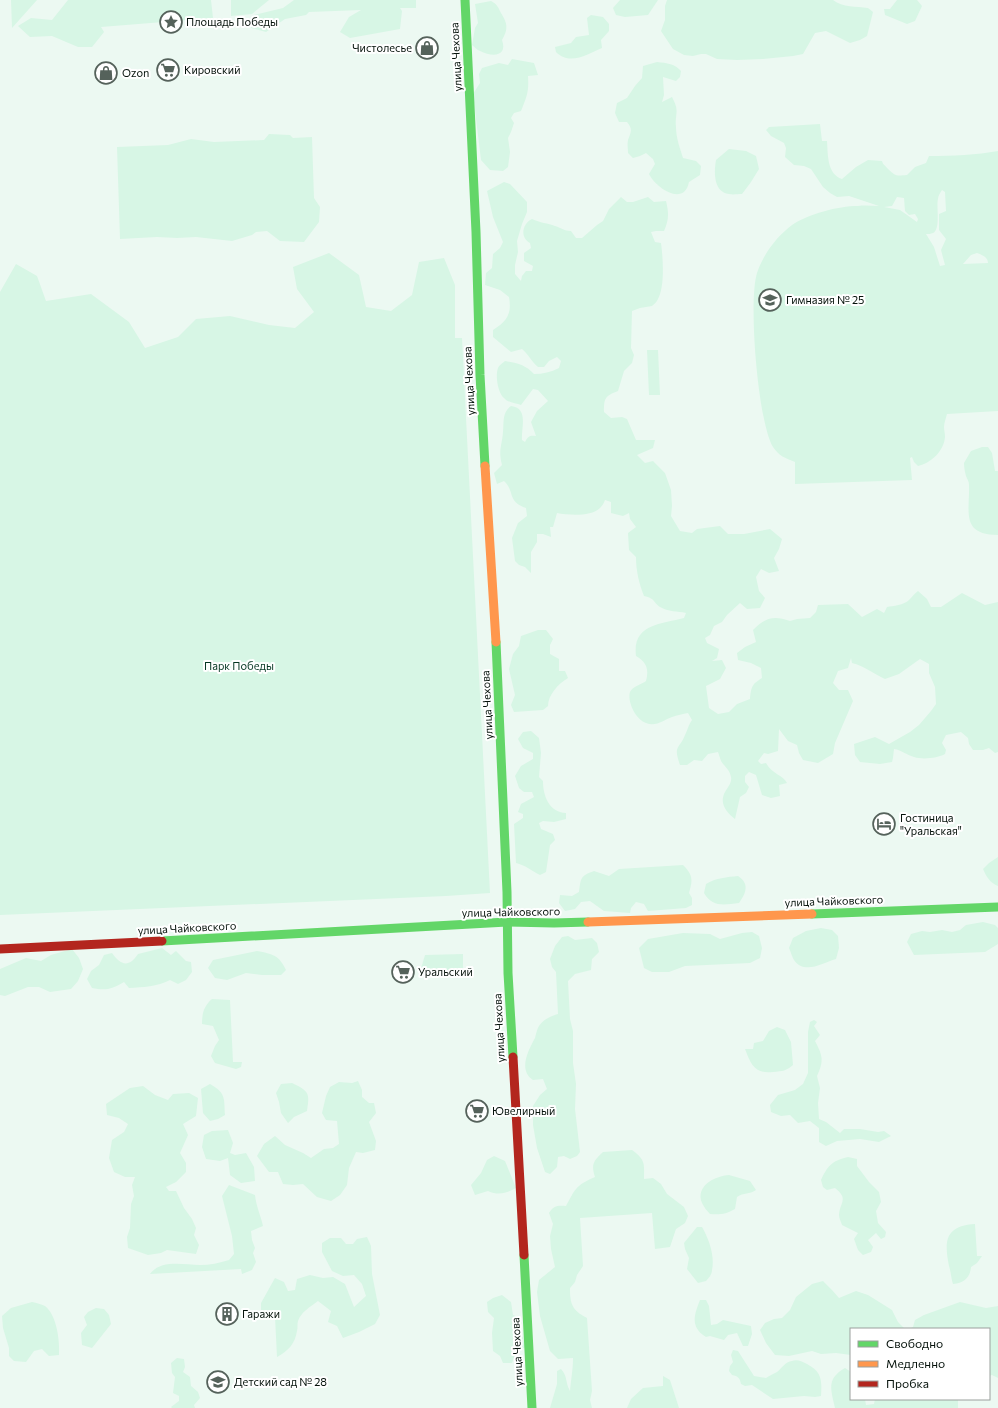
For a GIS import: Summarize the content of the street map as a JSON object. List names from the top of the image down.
{
  "streets": {
    "street": ["улица Чехова", "улица Чайковского"]
  },
  "crossings": [
    ["улица Чехова", "улица Чайковского"]
  ],
  "parks": ["Парк Победы"],
  "places": {
    "place": ["Площадь Победы"],
    "shop": ["Чистолесье", "Ozon"],
    "supermarket": ["Кировский", "Уральский", "Ювелирный"],
    "school or university": ["Гимназия № 25", "Детский сад № 28"],
    "hotel": ["Гостиница \"Уральская\""],
    "building": ["Гаражи"]
  },
  "legend": ["Свободно", "Медленно", "Пробка"]
}
